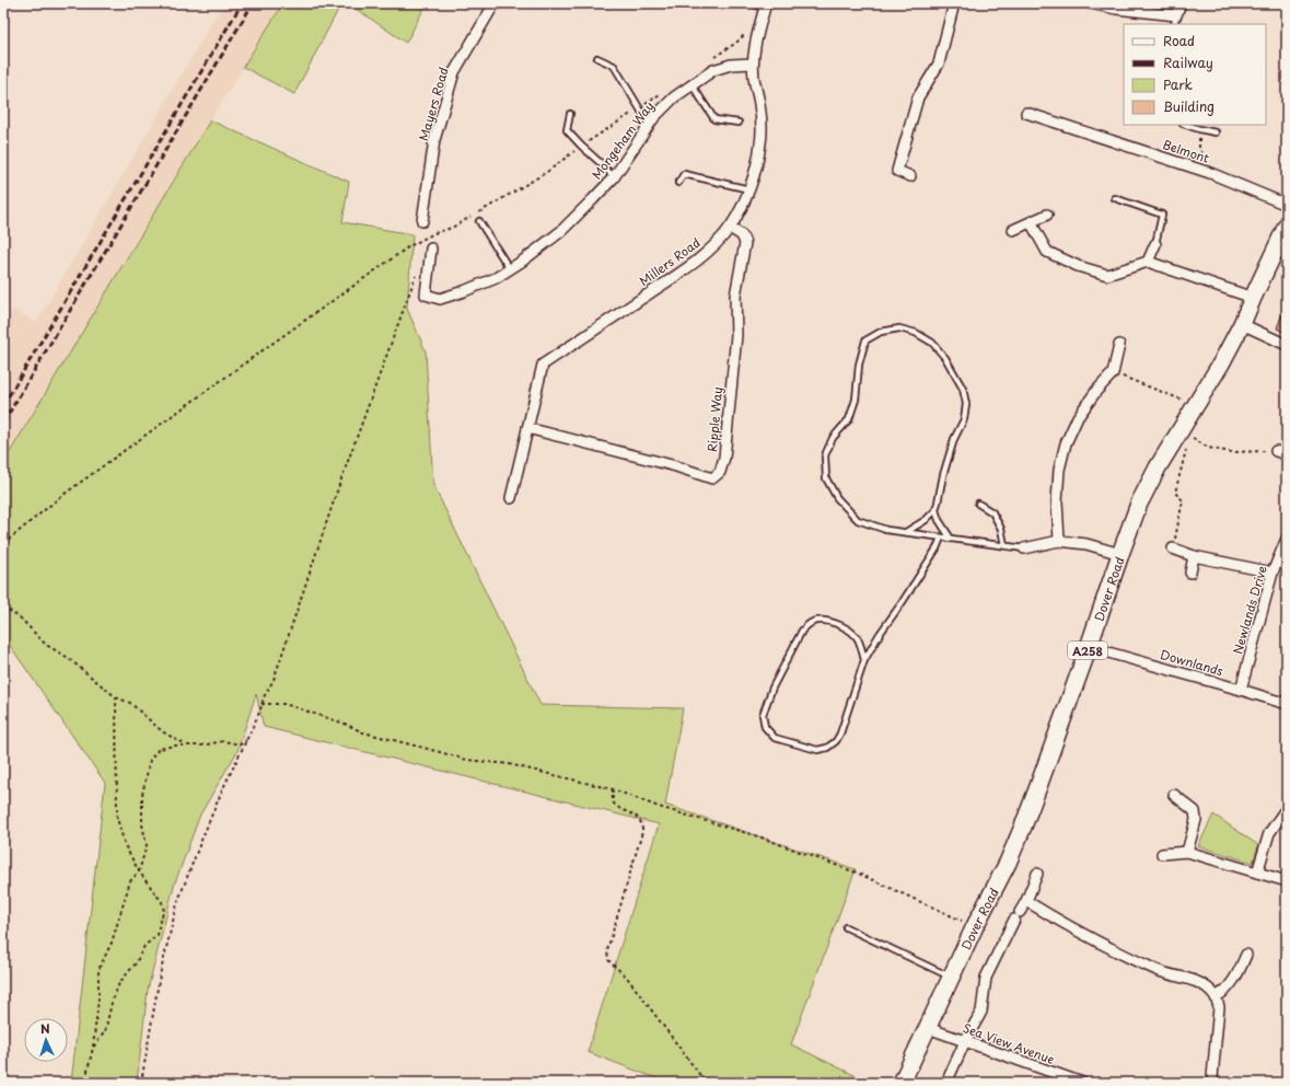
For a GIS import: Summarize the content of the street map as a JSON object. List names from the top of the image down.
{
  "streets": {
    "main road": ["Dover Road", "A258"],
    "street": [
      "Mayers Road",
      "Mongeham Way",
      "Belmont",
      "Millers Road",
      "Ripple Way",
      "Newlands Drive",
      "Downlands",
      "Sea View Avenue"
    ]
  },
  "crossings": [
    ["Mongeham Way", "Millers Road"],
    ["Millers Road", "Ripple Way"],
    ["Dover Road", "Downlands"],
    ["Dover Road", "Sea View Avenue"],
    ["Newlands Drive", "Downlands"]
  ],
  "legend": [
    "Road",
    "Railway",
    "Park",
    "Building"
  ],
  "north": "top"
}
